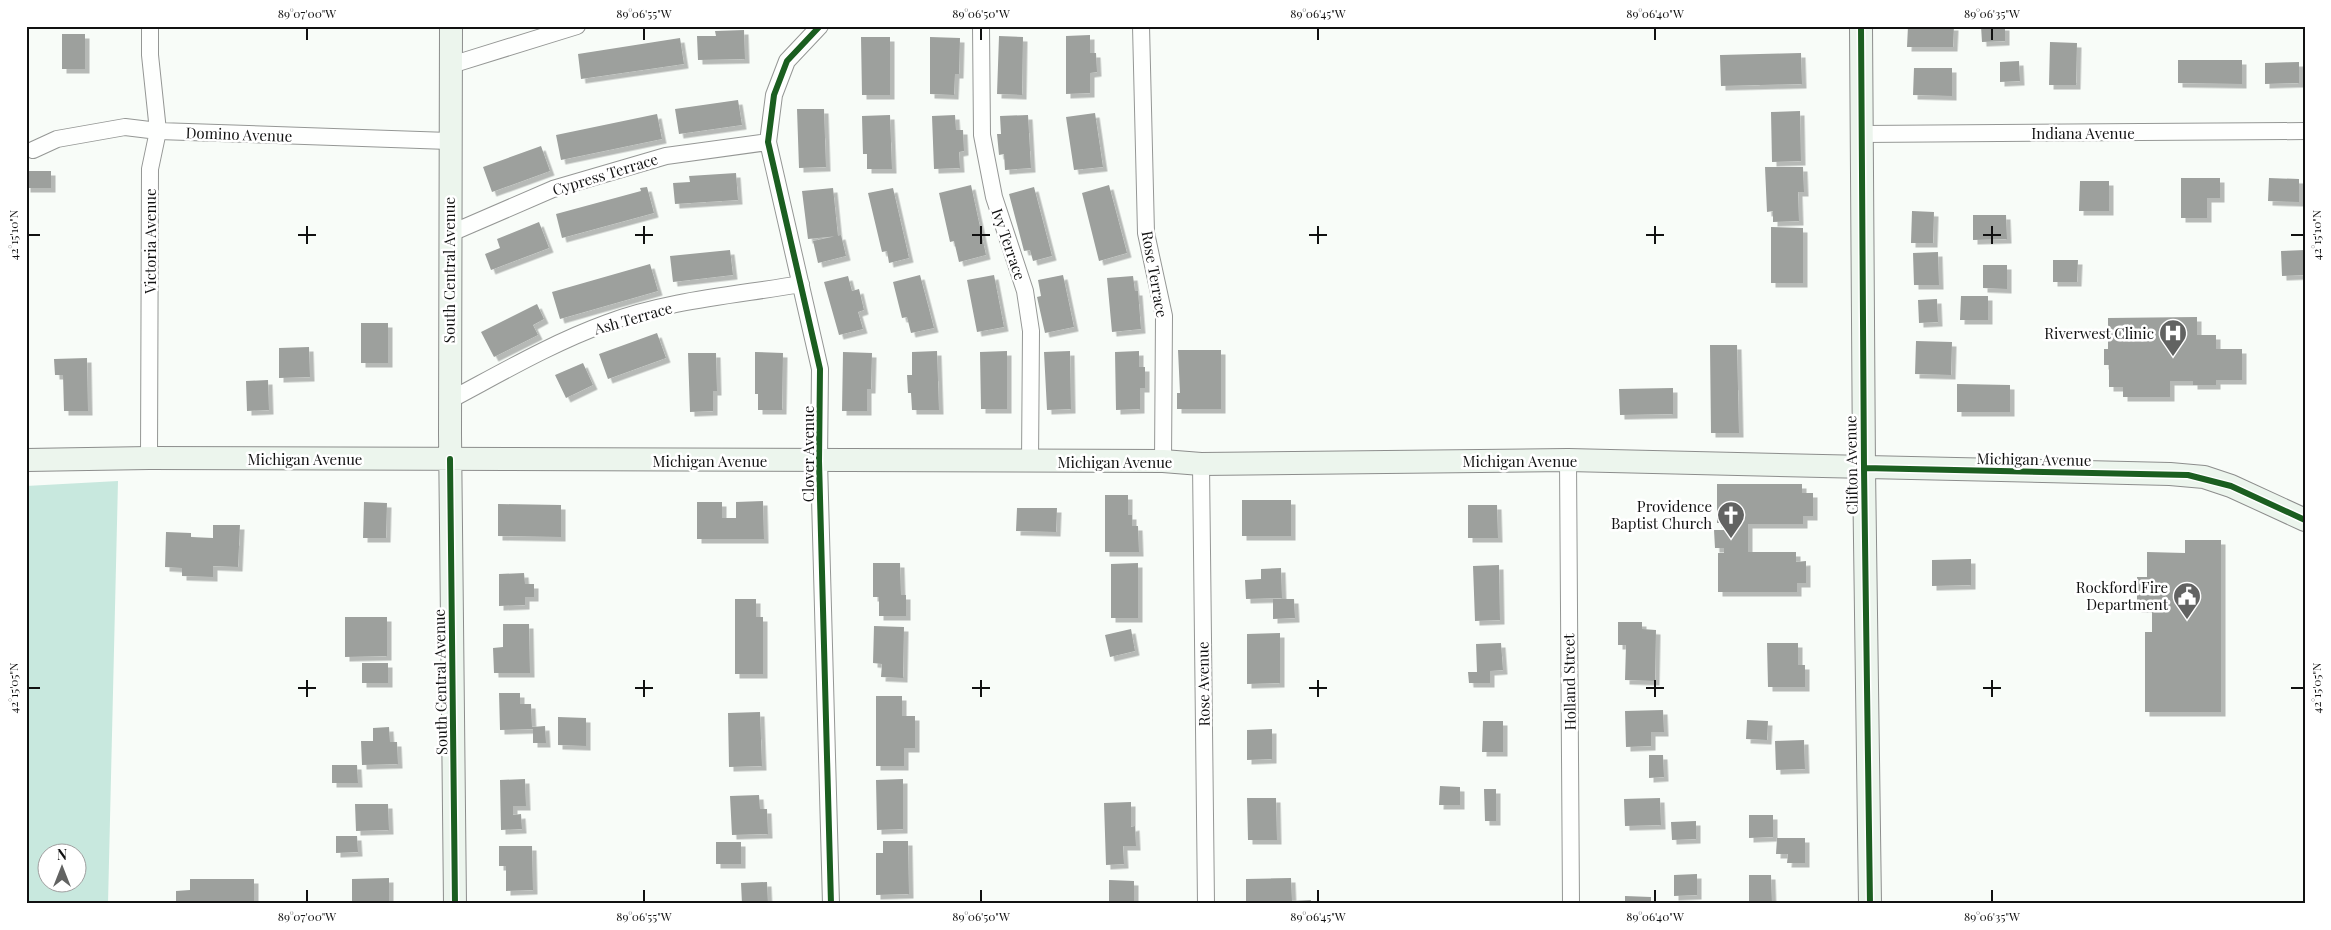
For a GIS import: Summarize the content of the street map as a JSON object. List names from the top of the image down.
{
  "streets": {
    "main road": ["South Central Avenue", "Michigan Avenue", "Clifton Avenue"],
    "street": [
      "Indiana Avenue",
      "Domino Avenue",
      "Cypress Terrace",
      "Victoria Avenue",
      "Ivy Terrace",
      "Rose Terrace",
      "Ash Terrace",
      "Clover Avenue",
      "Holland Street",
      "Rose Avenue"
    ]
  },
  "crossings": [
    ["Indiana Avenue", "Clifton Avenue"],
    ["Domino Avenue", "Victoria Avenue"],
    ["Domino Avenue", "South Central Avenue"],
    ["Cypress Terrace", "South Central Avenue"],
    ["Cypress Terrace", "Clover Avenue"],
    ["Victoria Avenue", "Michigan Avenue"],
    ["Ivy Terrace", "Michigan Avenue"],
    ["South Central Avenue", "Ash Terrace"],
    ["South Central Avenue", "Michigan Avenue"],
    ["Rose Terrace", "Michigan Avenue"],
    ["Ash Terrace", "Clover Avenue"],
    ["Clover Avenue", "Michigan Avenue"],
    ["Michigan Avenue", "Clifton Avenue"],
    ["Michigan Avenue", "Holland Street"],
    ["Michigan Avenue", "Rose Avenue"]
  ],
  "places": {
    "hospital": ["Riverwest Clinic"],
    "church": ["Providence Baptist Church"],
    "public building": ["Rockford Fire Department"]
  },
  "north": "top",
  "coordinates": [
    "89°07'00\"W",
    "89°06'55\"W",
    "89°06'50\"W",
    "89°06'45\"W",
    "89°06'40\"W",
    "89°06'35\"W",
    "42°15'10\"N",
    "42°15'05\"N"
  ]
}
